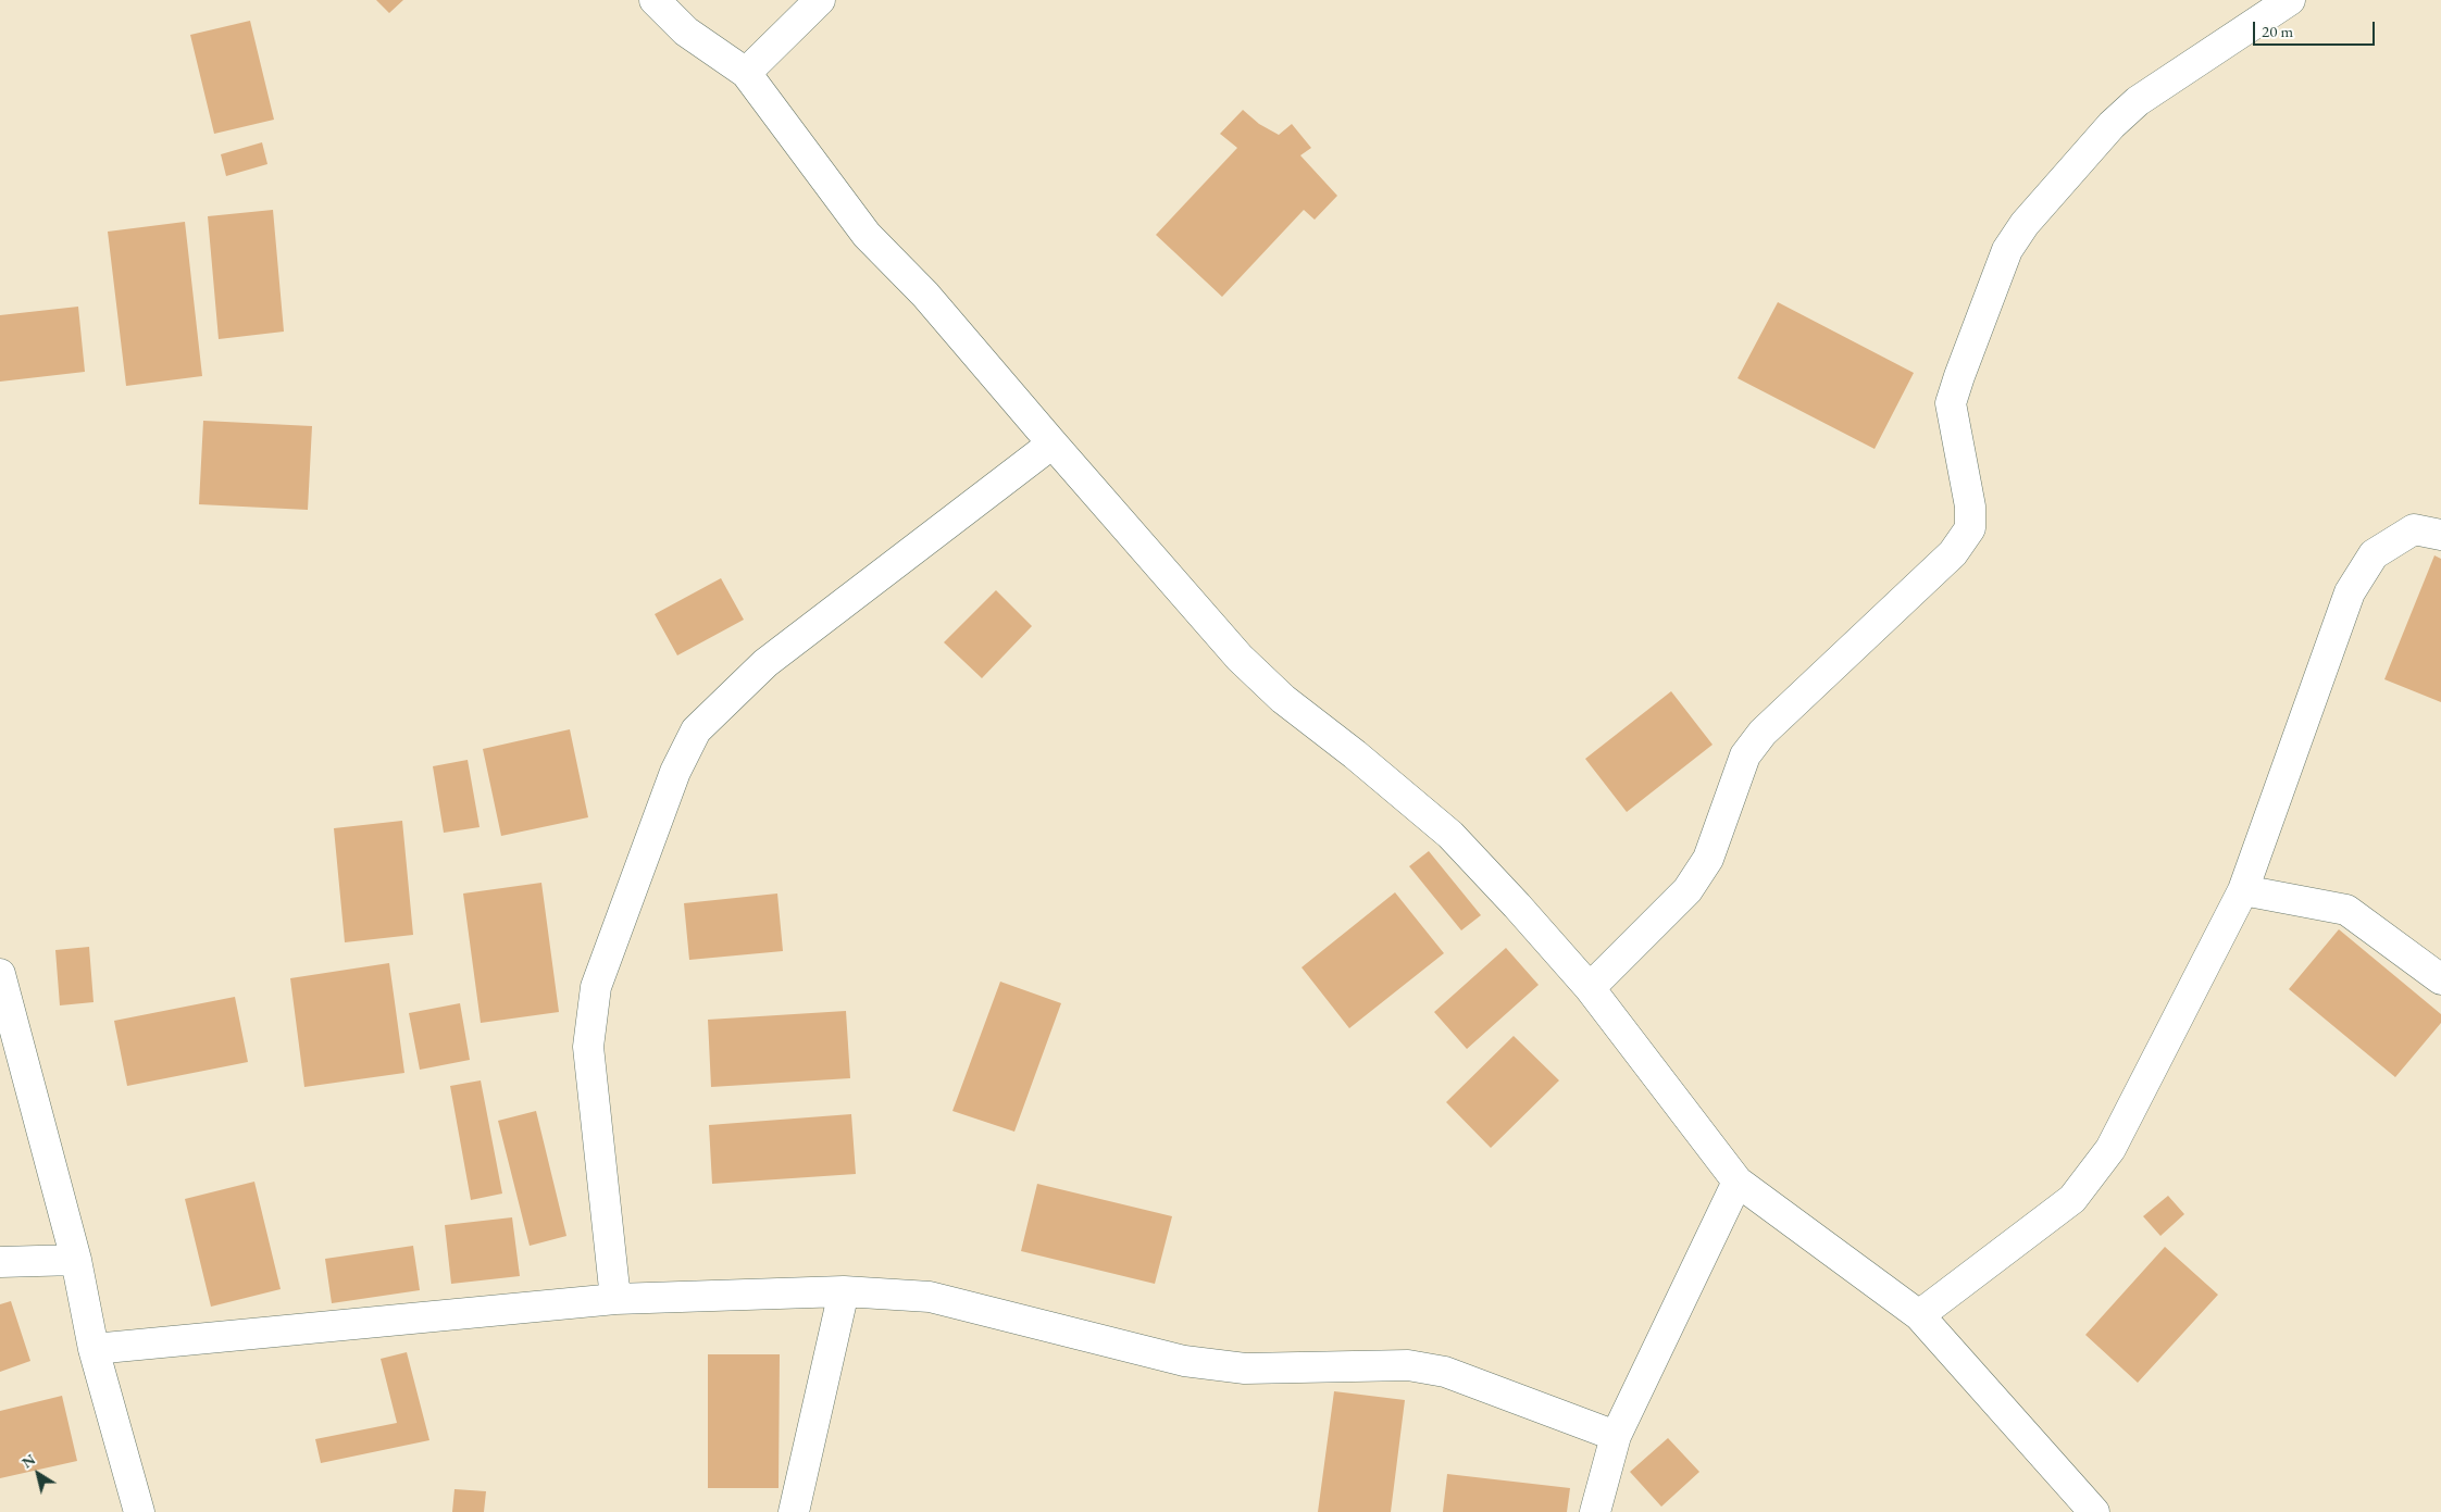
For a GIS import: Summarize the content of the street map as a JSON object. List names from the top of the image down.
{
  "scale_bar": "20 m",
  "north": "top left"
}
